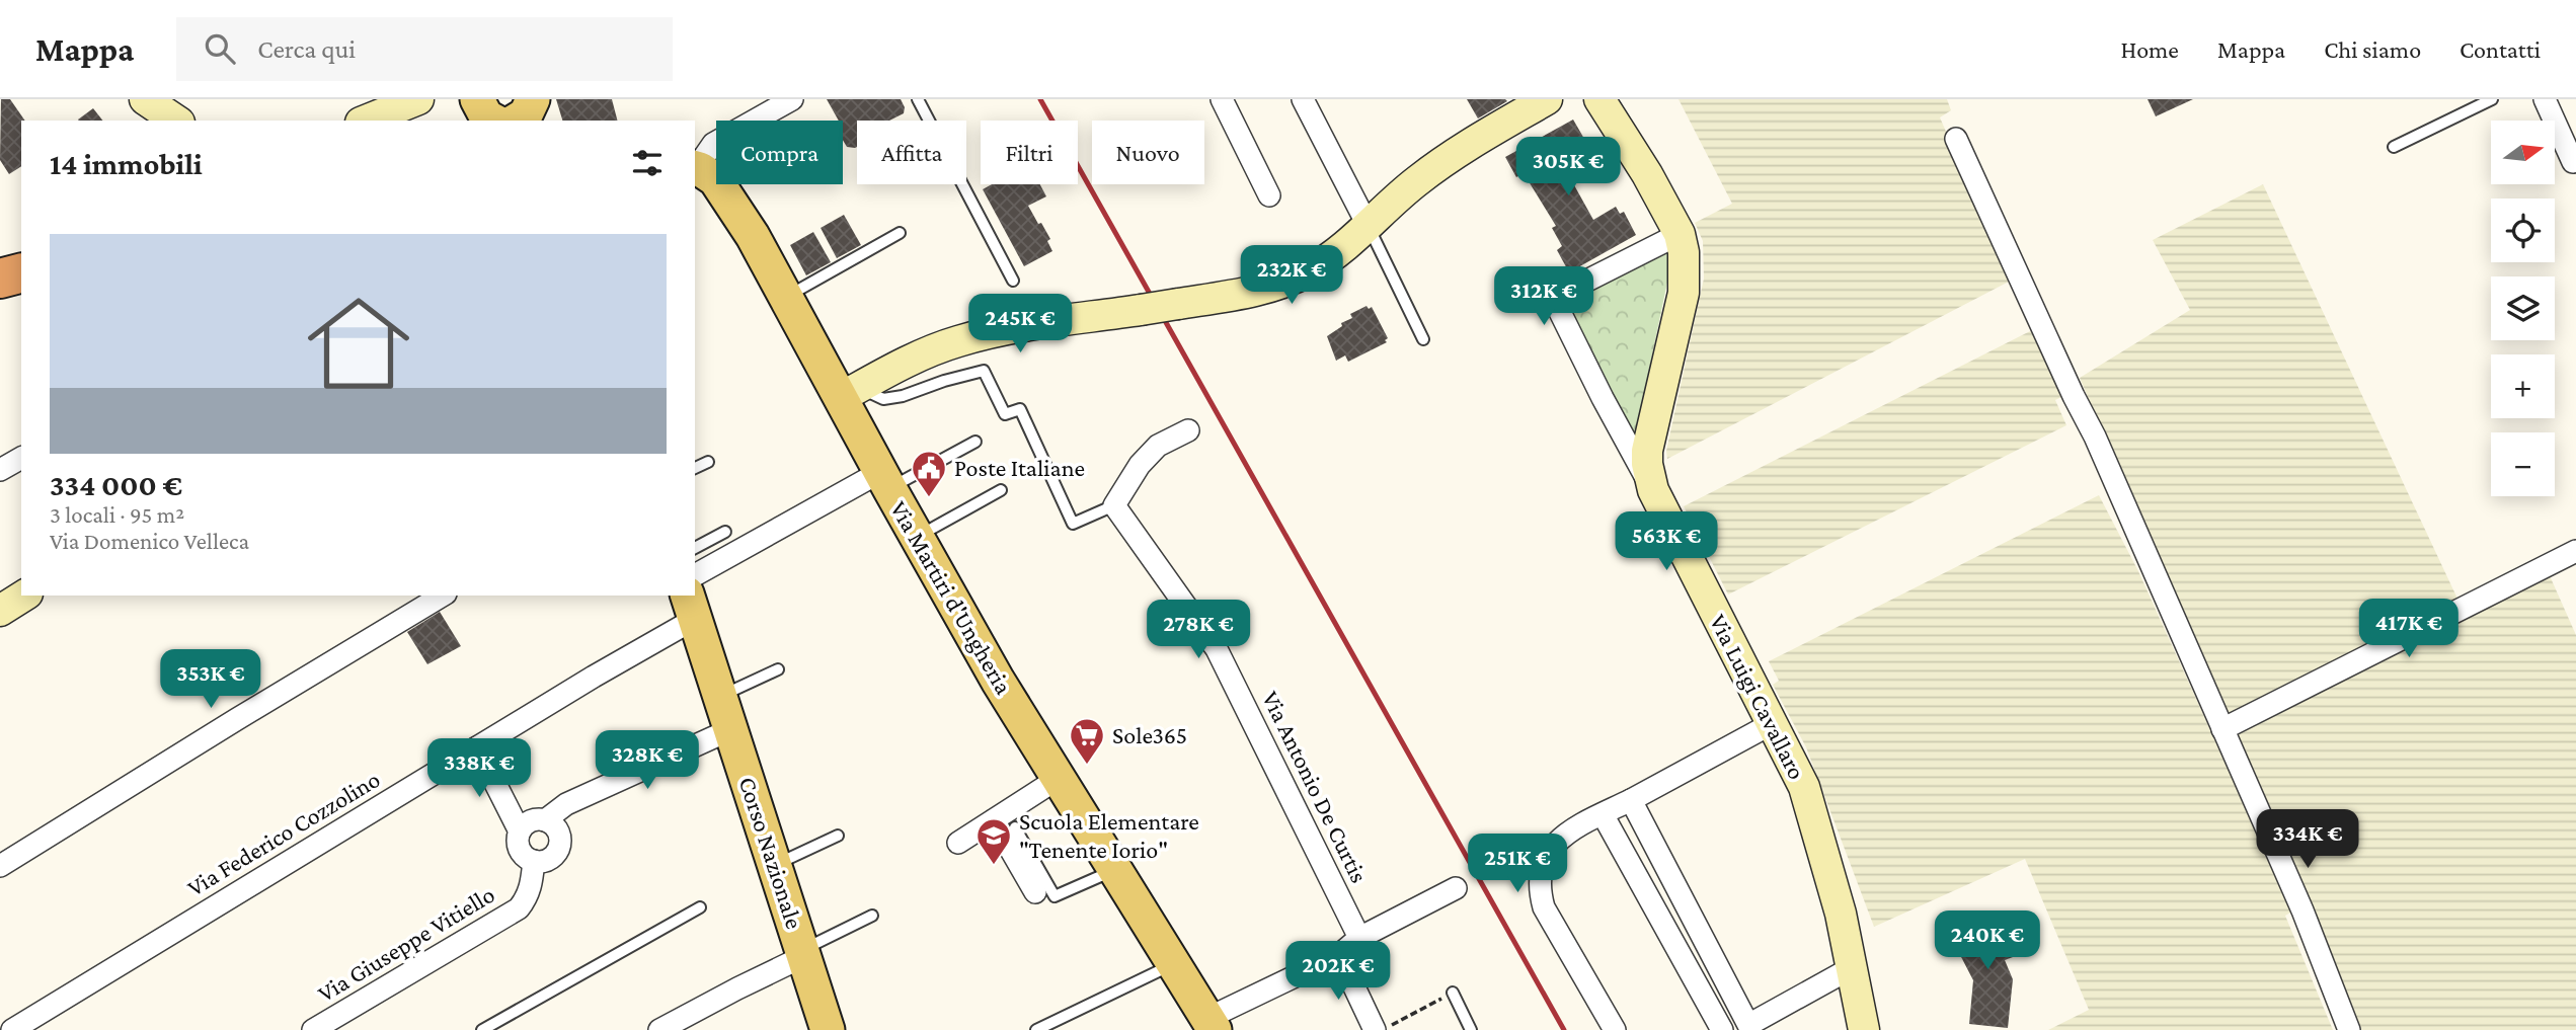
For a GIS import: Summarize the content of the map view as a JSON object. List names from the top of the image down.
{
  "streets": {
    "main road": ["Via Martiri d'Ungheria", "Corso Nazionale"],
    "street": [
      "Via Luigi Cavallaro",
      "Via Antonio De Curtis",
      "Via Federico Cozzolino",
      "Via Giuseppe Vitiello"
    ]
  },
  "crossings": [
    ["Via Federico Cozzolino", "Corso Nazionale"]
  ],
  "places": {
    "public building": ["Poste Italiane"],
    "supermarket": ["Sole365"],
    "school or university": ["Scuola Elementare \"Tenente Iorio\""]
  },
  "north": "right",
  "page": {
    "header": "Mappa",
    "search": "Cerca qui",
    "nav": [
      "Home",
      "Mappa",
      "Chi siamo",
      "Contatti"
    ],
    "map_buttons": ["+", "−"],
    "chip": [
      "Compra",
      "Affitta",
      "Filtri",
      "Nuovo"
    ],
    "heading": "14 immobili",
    "price": [
      "305K €",
      "232K €",
      "312K €",
      "245K €",
      "563K €",
      "417K €",
      "278K €",
      "353K €",
      "328K €",
      "338K €",
      "334K €",
      "251K €",
      "240K €",
      "202K €"
    ],
    "list": [
      {
        "name": "334 000 €",
        "note": "3 locali · 95 m² · Via Domenico Velleca"
      }
    ]
  }
}
